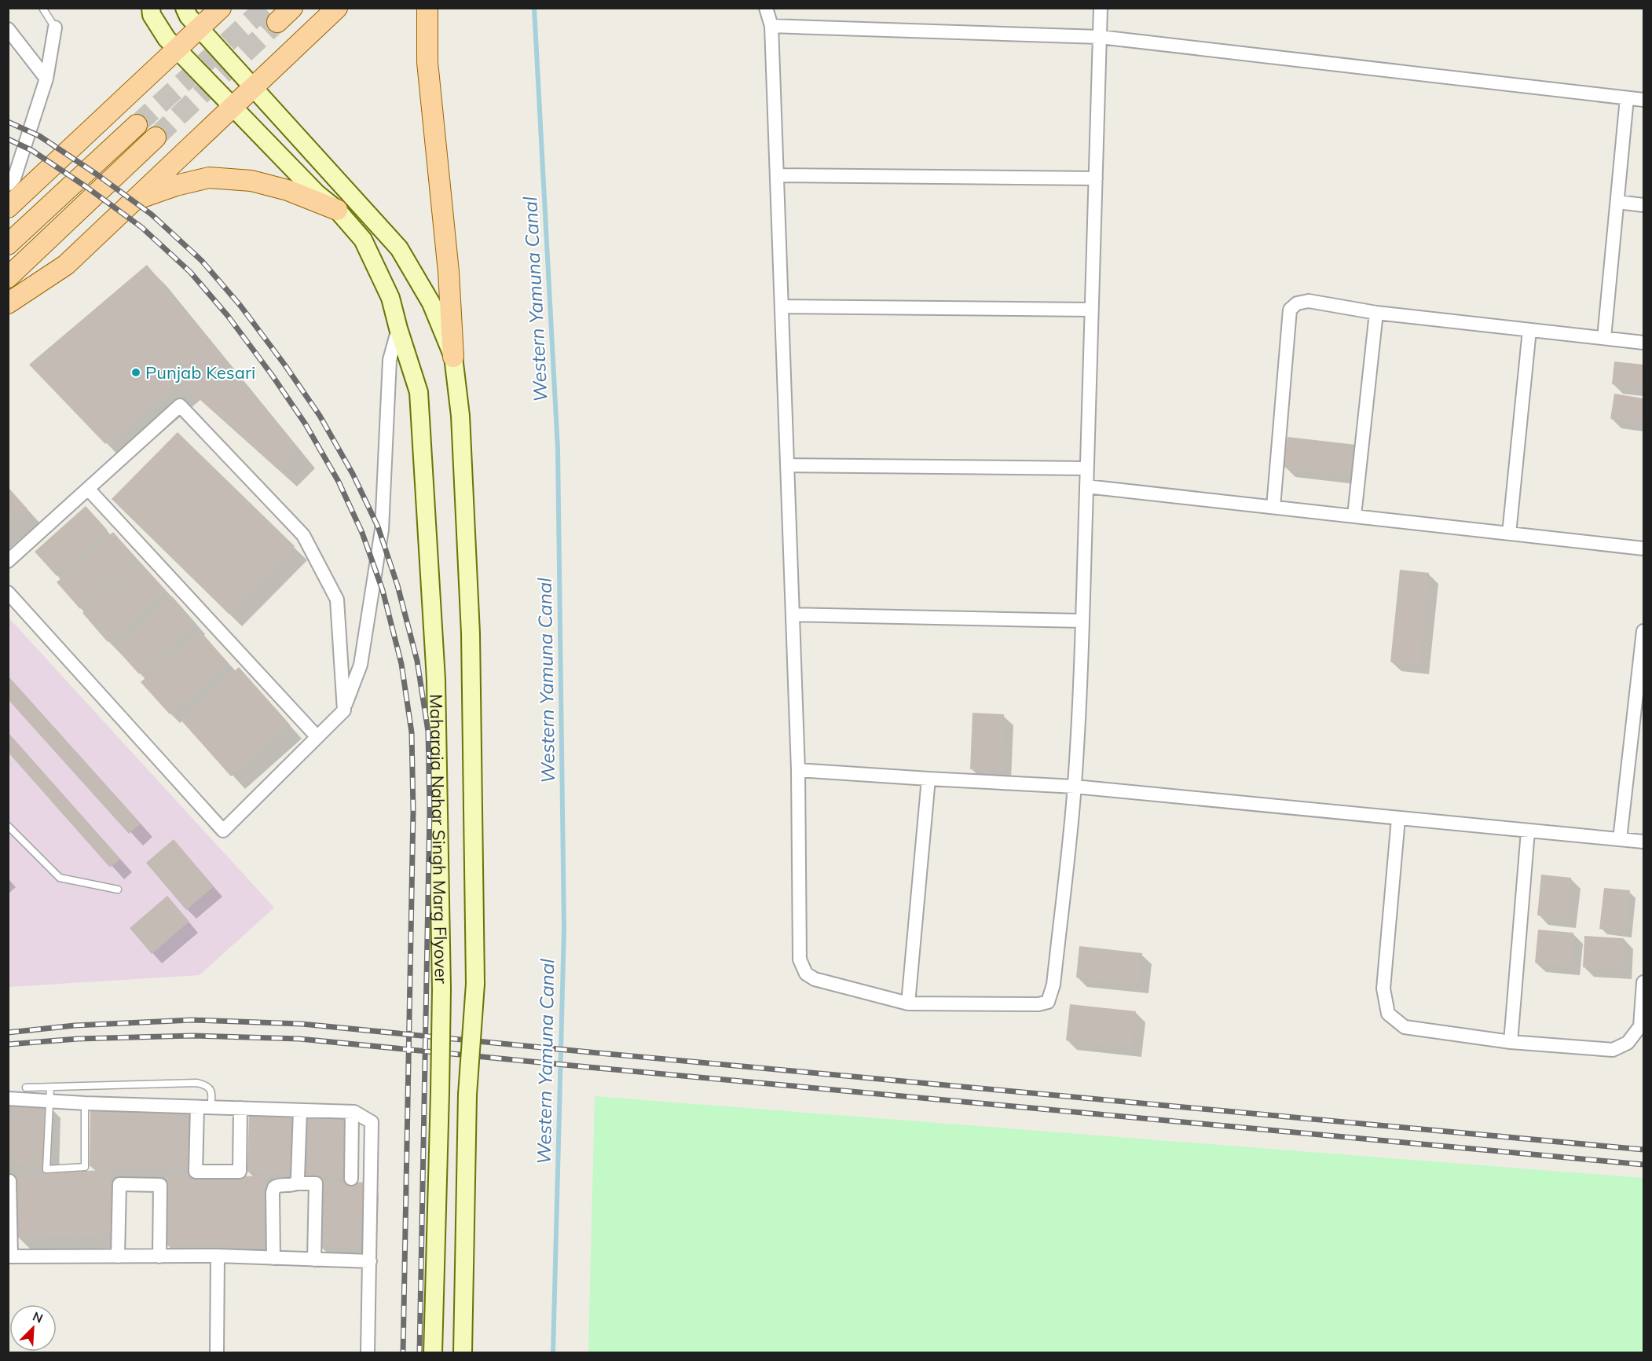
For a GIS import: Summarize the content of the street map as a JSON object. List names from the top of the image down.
{
  "streets": {
    "main road": ["Maharaja Nahar Singh Marg Flyover"]
  },
  "water": ["Western Yamuna Canal"],
  "places": ["Punjab Kesari"],
  "north": "top right"
}
